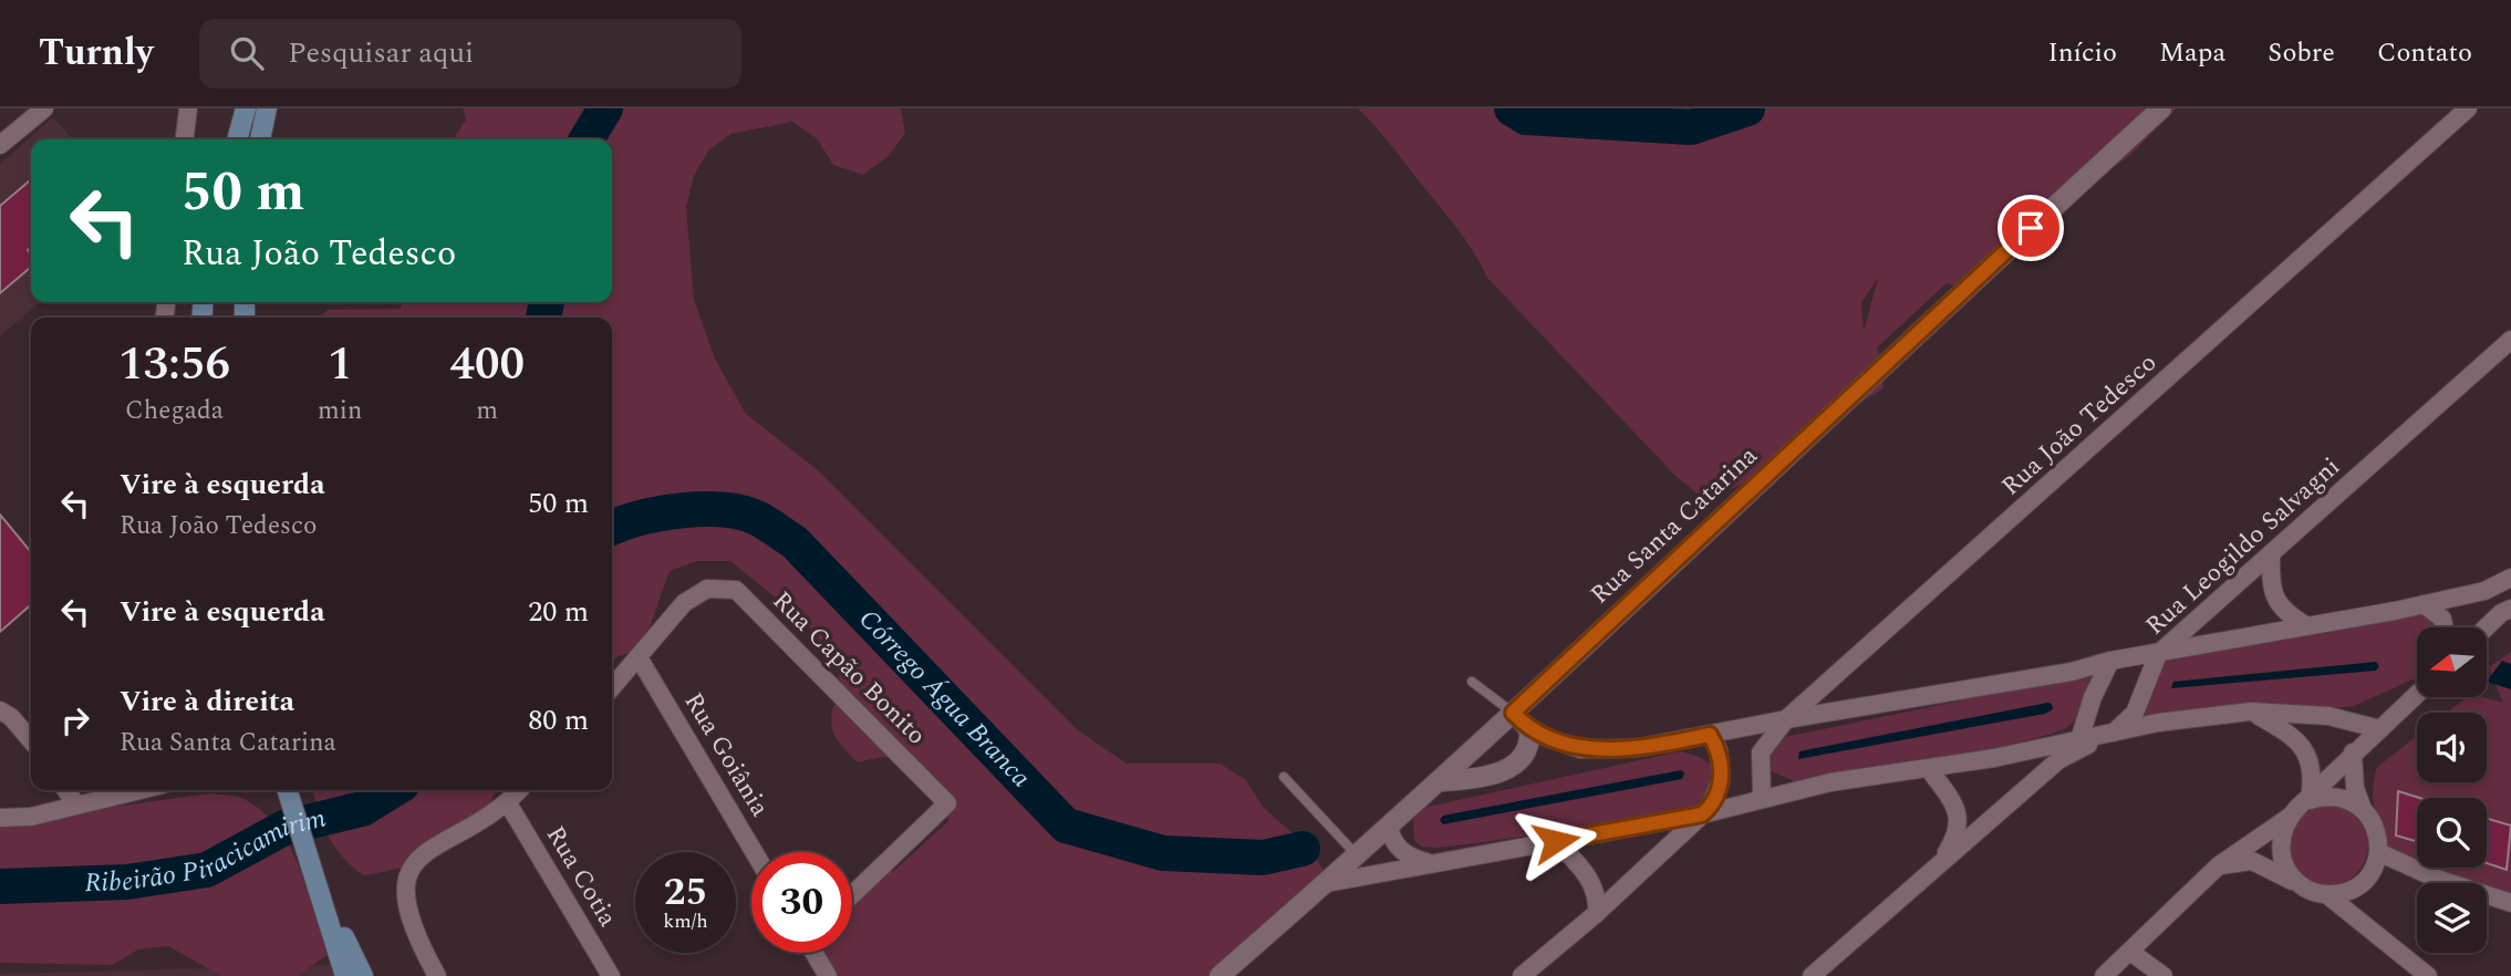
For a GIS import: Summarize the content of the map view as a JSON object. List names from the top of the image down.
{
  "streets": {
    "street": [
      "Rua João Tedesco",
      "Rua Santa Catarina",
      "Rua Leogildo Salvagni",
      "Rua Capão Bonito",
      "Rua Goiânia",
      "Rua Cotia"
    ]
  },
  "crossings": [
    ["Rua Capão Bonito", "Rua Goiânia"]
  ],
  "water": ["Córrego Água Branca", "Ribeirão Piracicamirim"],
  "north": "left",
  "page": {
    "header": "Turnly",
    "search": "Pesquisar aqui",
    "nav": [
      "Início",
      "Mapa",
      "Sobre",
      "Contato"
    ],
    "turn": ["50 m", "Rua João Tedesco"],
    "eta": [
      "13:56",
      "Chegada",
      "1",
      "min",
      "400",
      "m"
    ],
    "list": [
      {
        "name": "Vire à esquerda",
        "note": "Rua João Tedesco",
        "value": "50 m"
      },
      {
        "name": "Vire à esquerda",
        "value": "20 m"
      },
      {
        "name": "Vire à direita",
        "note": "Rua Santa Catarina",
        "value": "80 m"
      }
    ],
    "speed": "25 km/h",
    "limit": "30"
  }
}
